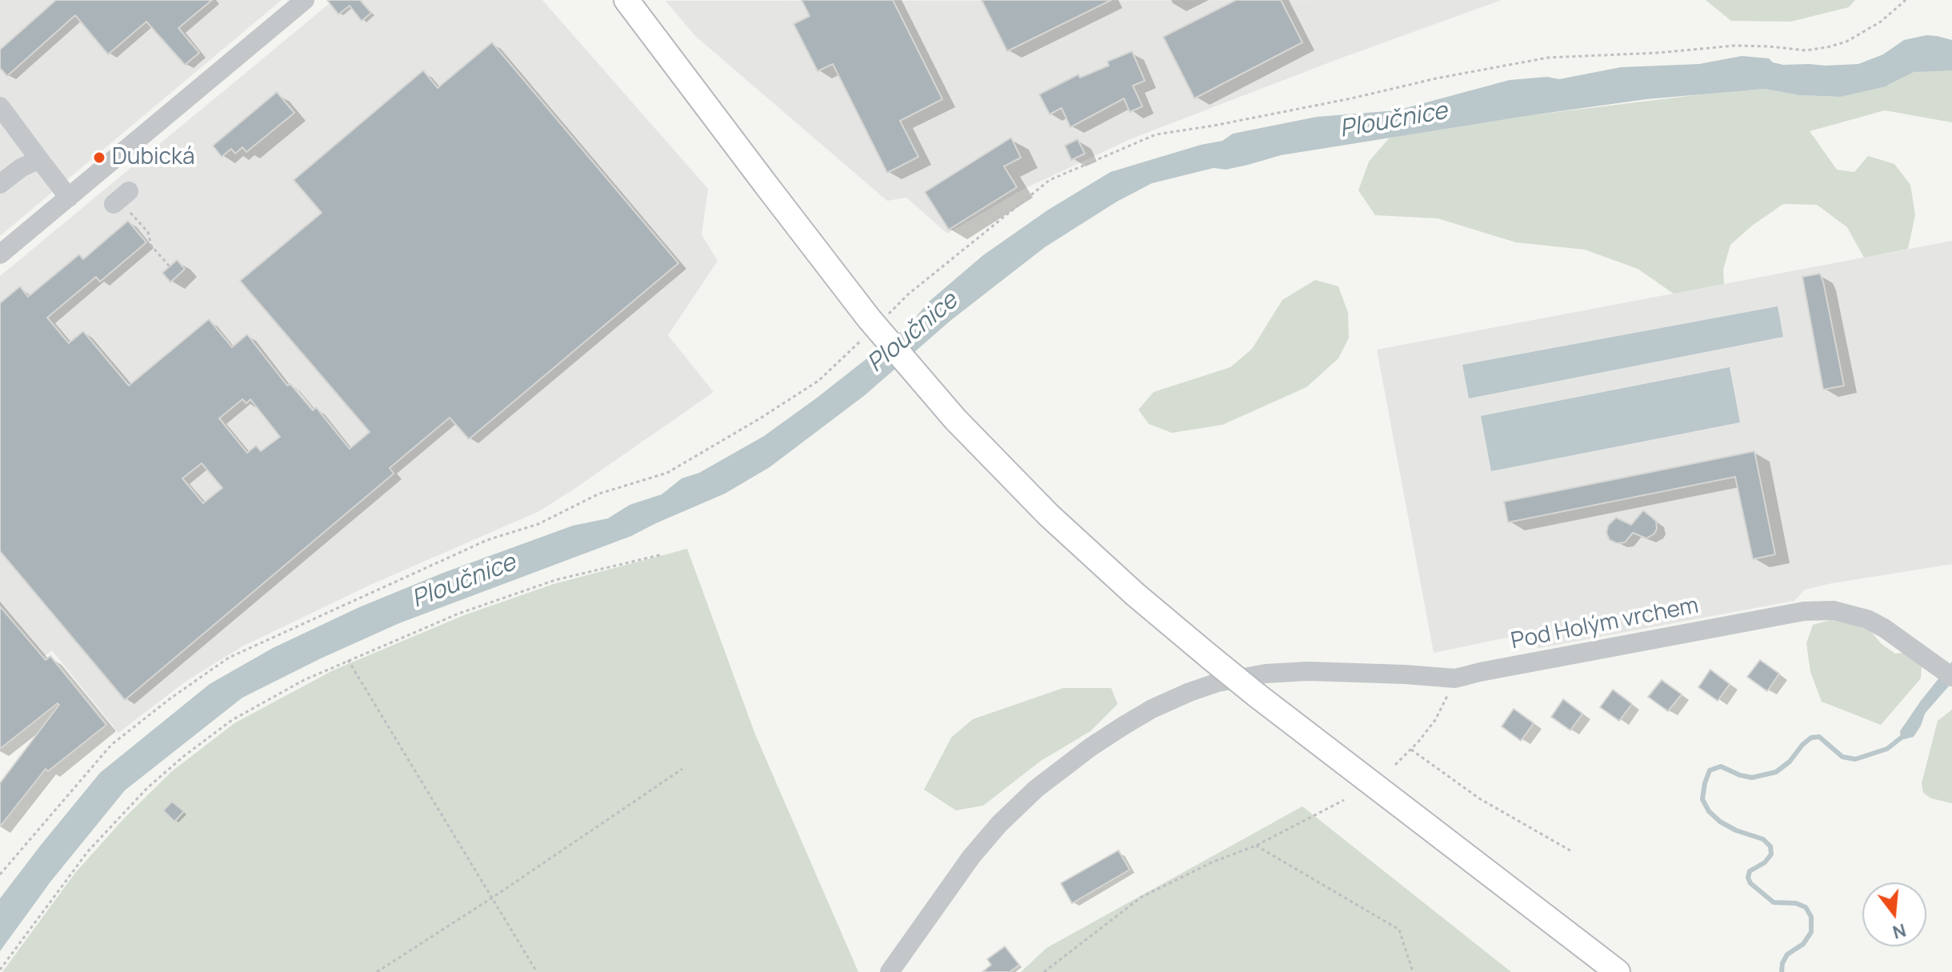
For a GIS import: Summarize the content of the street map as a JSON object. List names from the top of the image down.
{
  "streets": {
    "street": ["Pod Holým vrchem"]
  },
  "water": ["Ploučnice"],
  "places": ["Dubická"],
  "north": "bottom"
}
